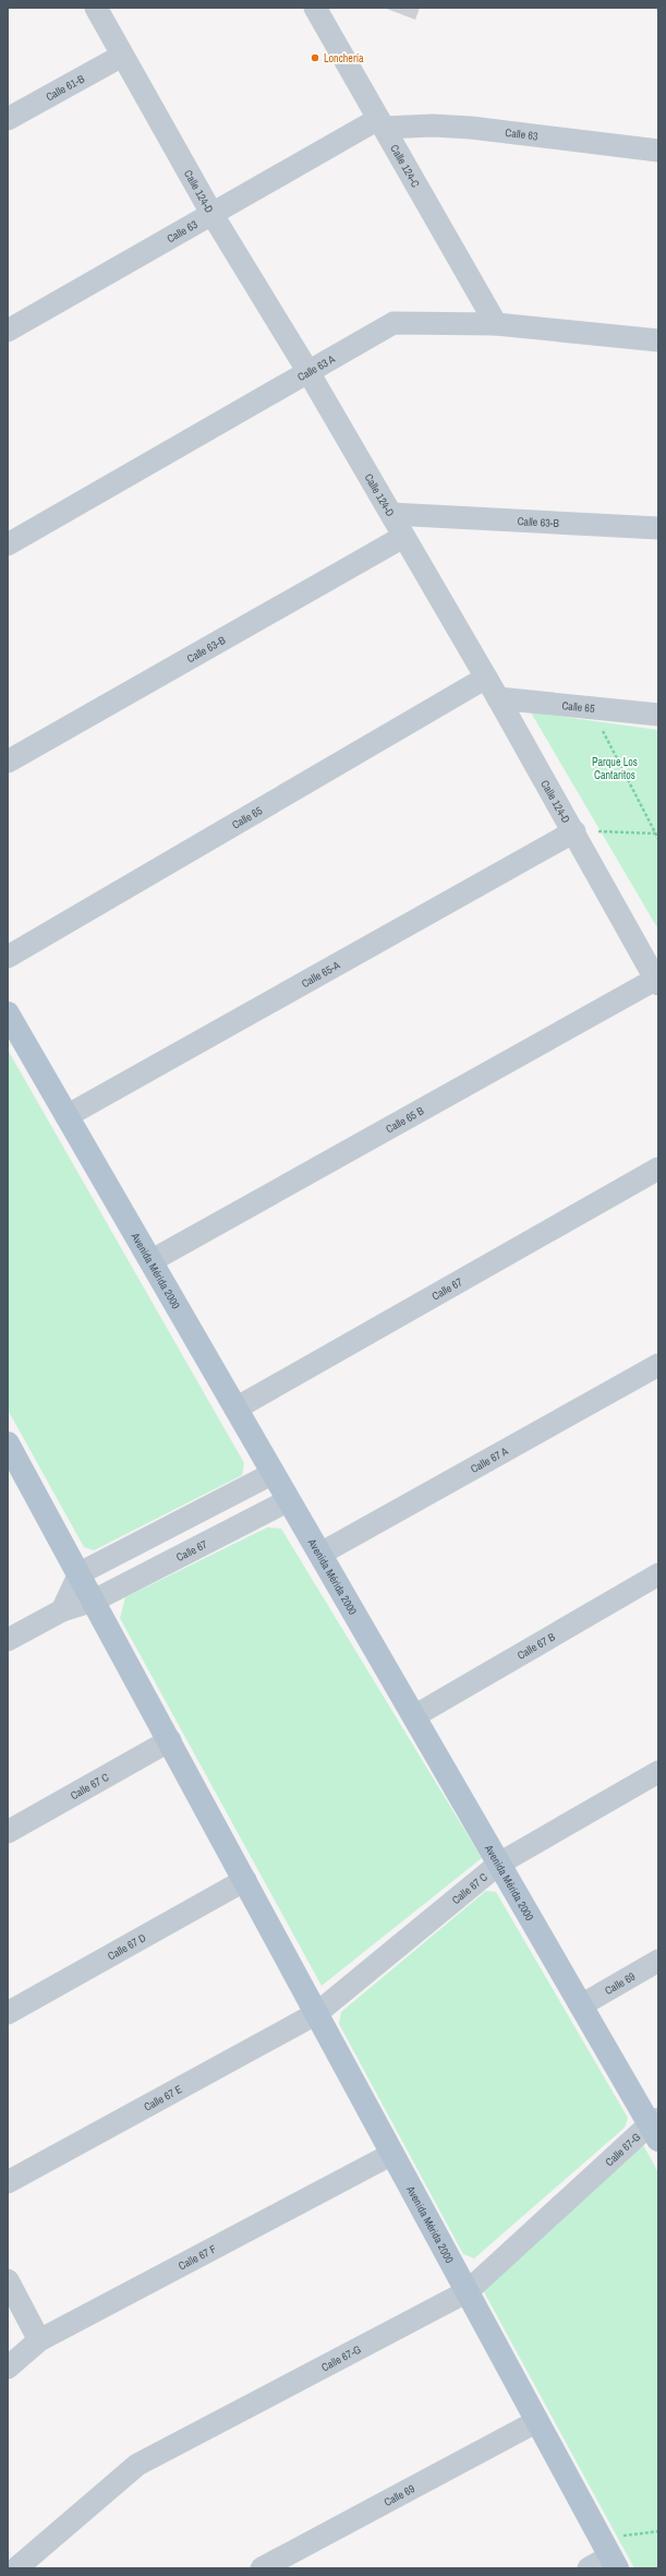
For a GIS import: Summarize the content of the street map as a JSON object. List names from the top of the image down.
{
  "streets": {
    "main road": ["Avenida Mérida 2000"],
    "street": [
      "Calle 61-B",
      "Calle 63",
      "Calle 124-C",
      "Calle 124-D",
      "Calle 63 A",
      "Calle 63-B",
      "Calle 65",
      "Calle 65-A",
      "Calle 65 B",
      "Calle 67",
      "Calle 67 A",
      "Calle 67 B",
      "Calle 67 C",
      "Calle 67 D",
      "Calle 69",
      "Calle 67 E",
      "Calle 67-G",
      "Calle 67 F"
    ]
  },
  "crossings": [
    ["Calle 61-B", "Calle 124-D"],
    ["Calle 63", "Calle 124-C"],
    ["Calle 63", "Calle 124-D"],
    ["Calle 124-C", "Calle 63 A"],
    ["Calle 124-D", "Calle 63 A"],
    ["Calle 124-D", "Calle 63-B"],
    ["Calle 124-D", "Calle 65"],
    ["Calle 124-D", "Calle 65-A"],
    ["Calle 124-D", "Calle 65 B"],
    ["Calle 65-A", "Avenida Mérida 2000"],
    ["Calle 65 B", "Avenida Mérida 2000"],
    ["Avenida Mérida 2000", "Calle 67"],
    ["Avenida Mérida 2000", "Calle 67 A"],
    ["Avenida Mérida 2000", "Calle 67 B"],
    ["Avenida Mérida 2000", "Calle 67 C"],
    ["Avenida Mérida 2000", "Calle 67 D"],
    ["Avenida Mérida 2000", "Calle 69"],
    ["Avenida Mérida 2000", "Calle 67 E"],
    ["Avenida Mérida 2000", "Calle 67-G"],
    ["Avenida Mérida 2000", "Calle 67 F"],
    ["Calle 67 C", "Calle 67 E"]
  ],
  "parks": ["Parque Los Cantaritos"],
  "places": ["Lonchería"]
}
